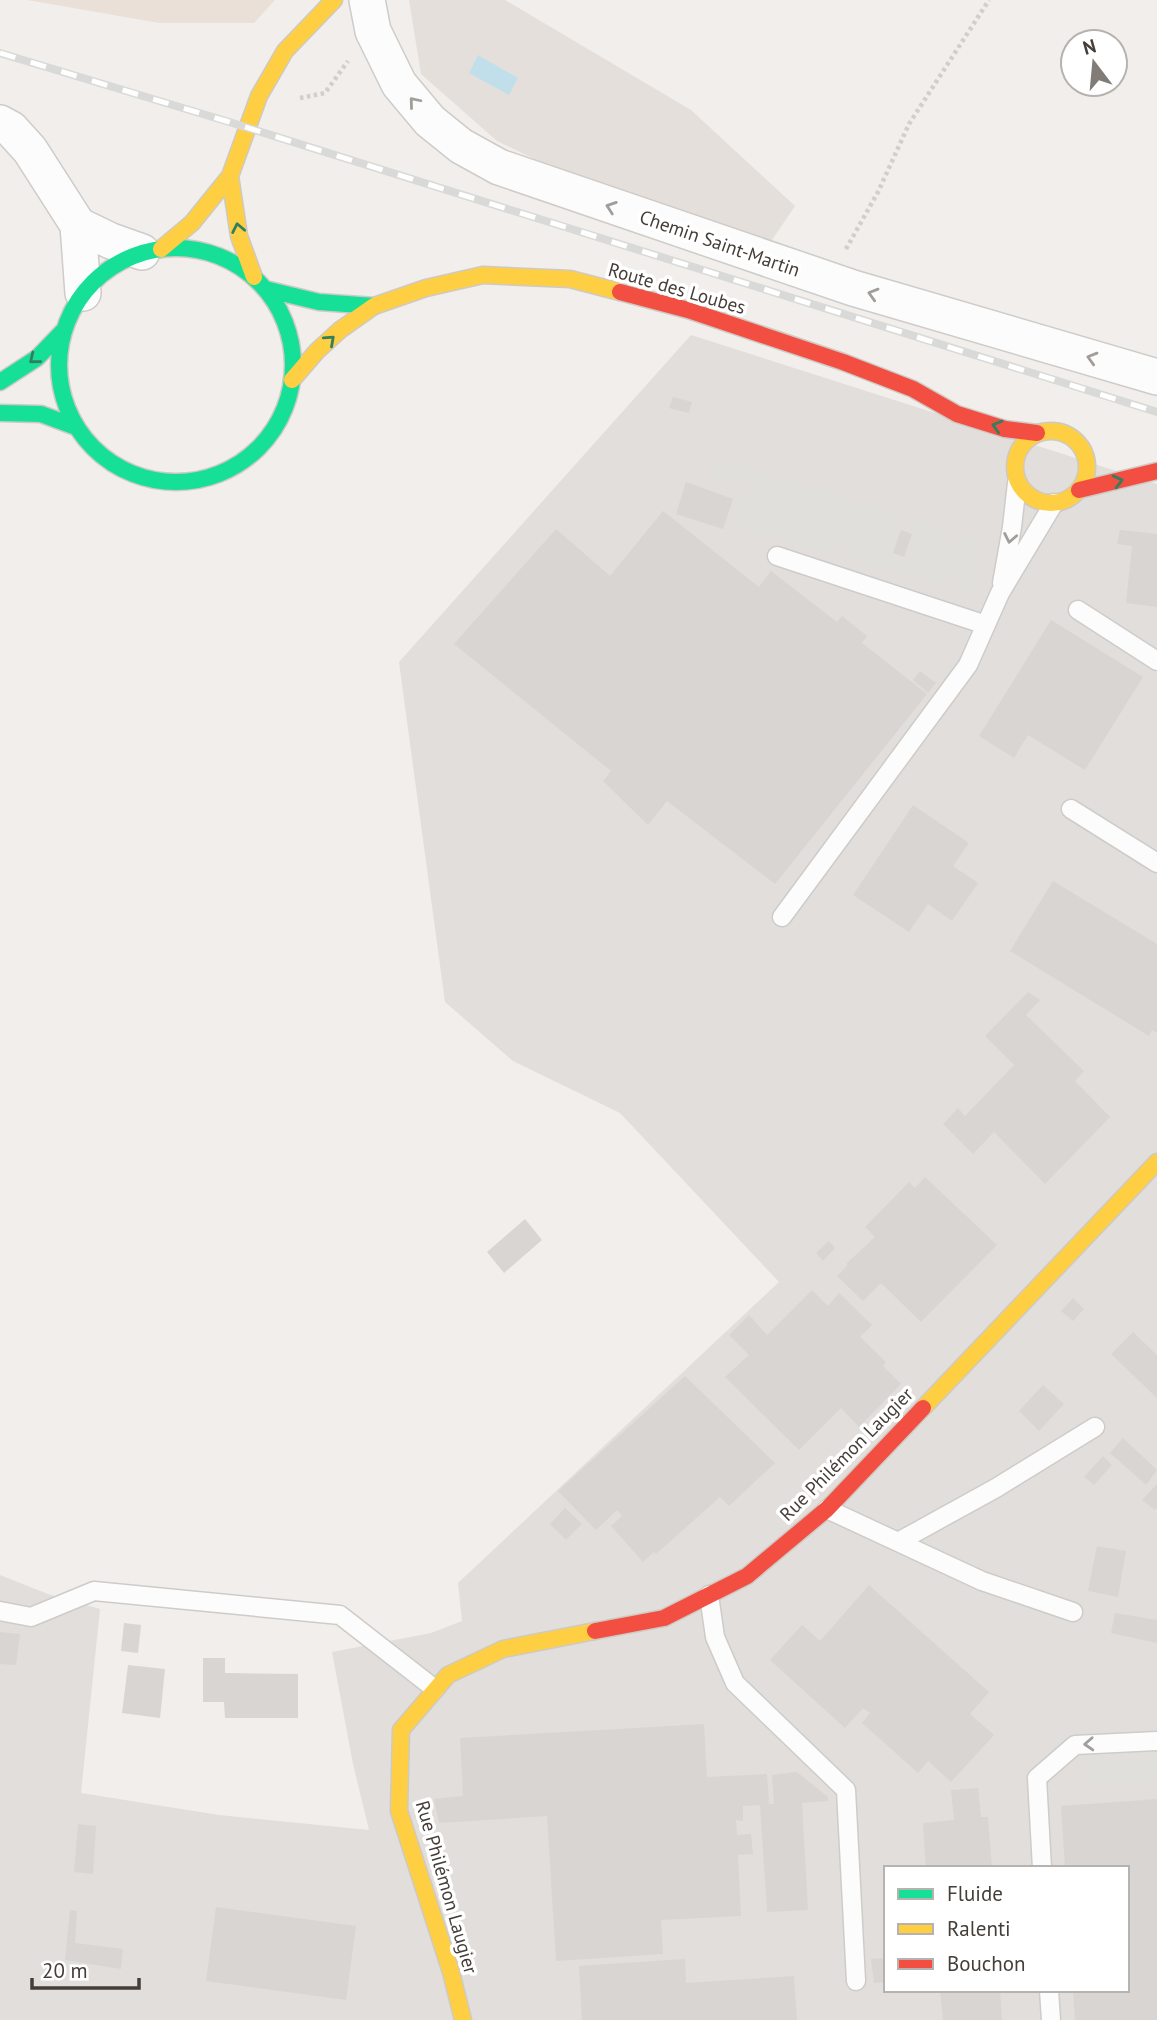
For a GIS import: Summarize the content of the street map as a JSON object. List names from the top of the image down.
{
  "streets": {
    "main road": ["Route des Loubes", "Rue Philémon Laugier"],
    "street": ["Chemin Saint-Martin"]
  },
  "one_way": ["Chemin Saint-Martin"],
  "legend": ["Fluide", "Ralenti", "Bouchon"],
  "scale_bar": "20 m",
  "north": "top"
}
